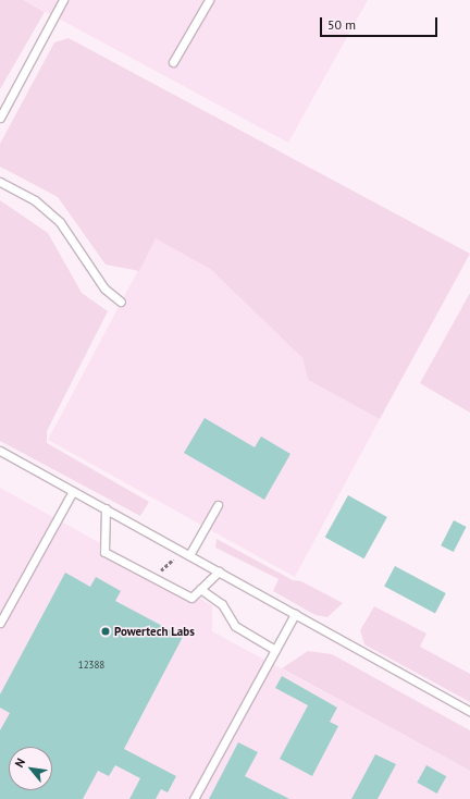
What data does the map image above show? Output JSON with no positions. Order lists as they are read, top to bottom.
{
  "places": ["Powertech Labs"],
  "house_numbers": ["12388"],
  "scale_bar": "50 m",
  "north": "top left"
}
